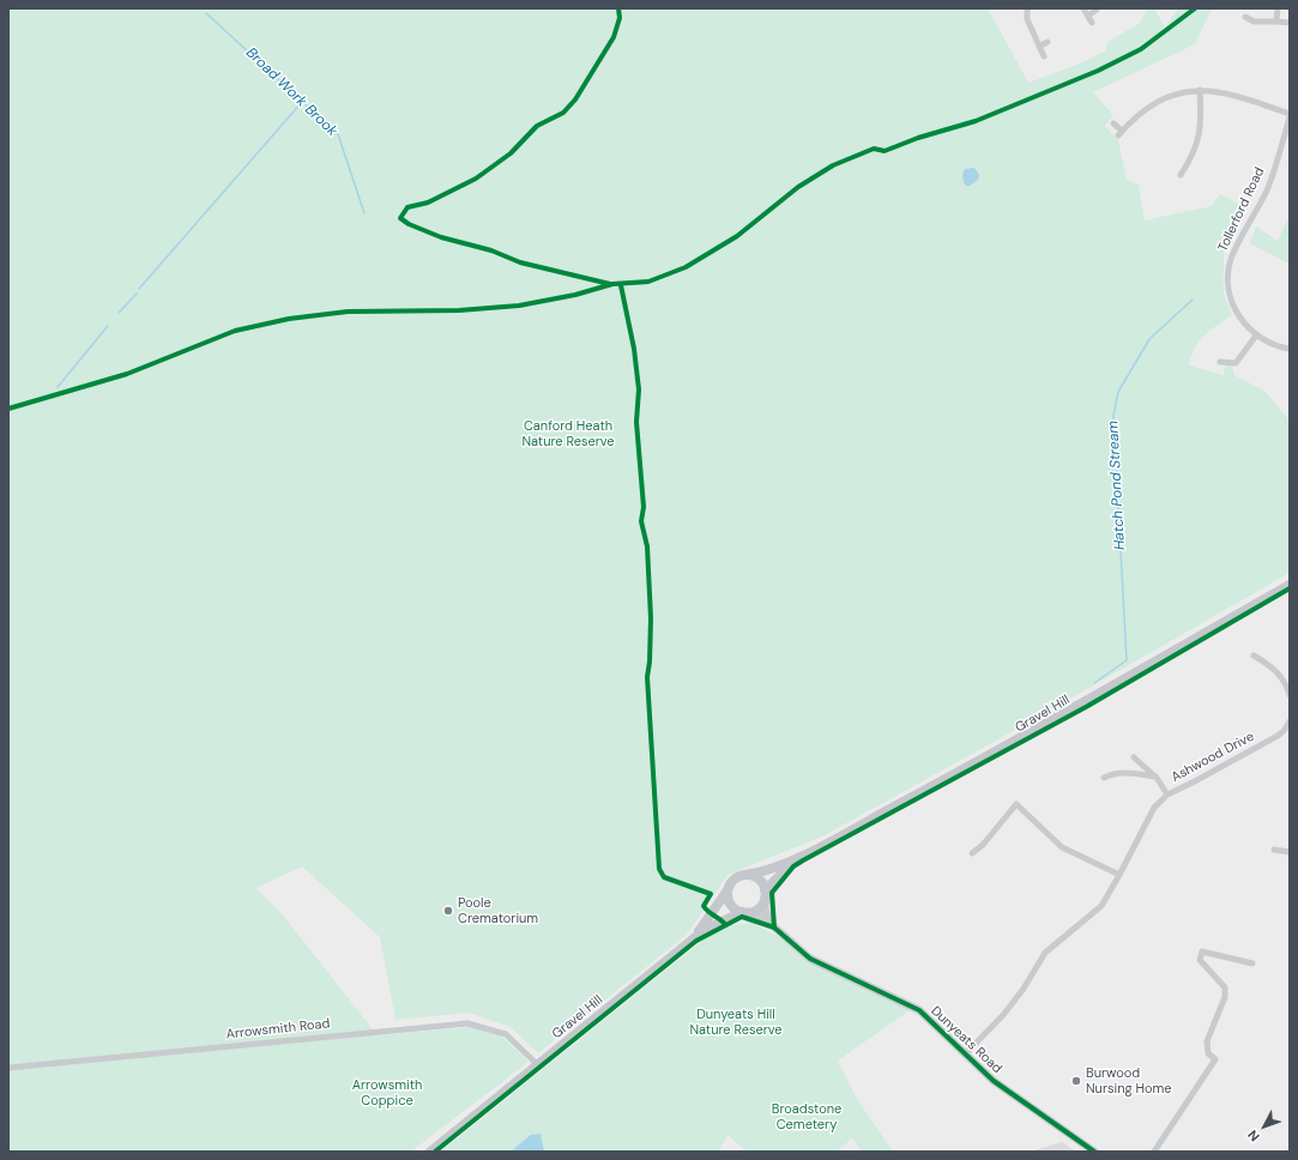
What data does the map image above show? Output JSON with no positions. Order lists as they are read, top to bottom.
{
  "streets": {
    "main road": ["Gravel Hill"],
    "street": [
      "Tollerford Road",
      "Ashwood Drive",
      "Arrowsmith Road",
      "Dunyeats Road"
    ]
  },
  "crossings": [
    ["Gravel Hill", "Arrowsmith Road"],
    ["Gravel Hill", "Dunyeats Road"],
    ["Ashwood Drive", "Dunyeats Road"]
  ],
  "water": ["Broad Work Brook", "Hatch Pond Stream"],
  "parks": [
    "Canford Heath Nature Reserve",
    "Dunyeats Hill Nature Reserve",
    "Arrowsmith Coppice",
    "Broadstone Cemetery"
  ],
  "places": ["Poole Crematorium", "Burwood Nursing Home"],
  "north": "bottom left"
}
